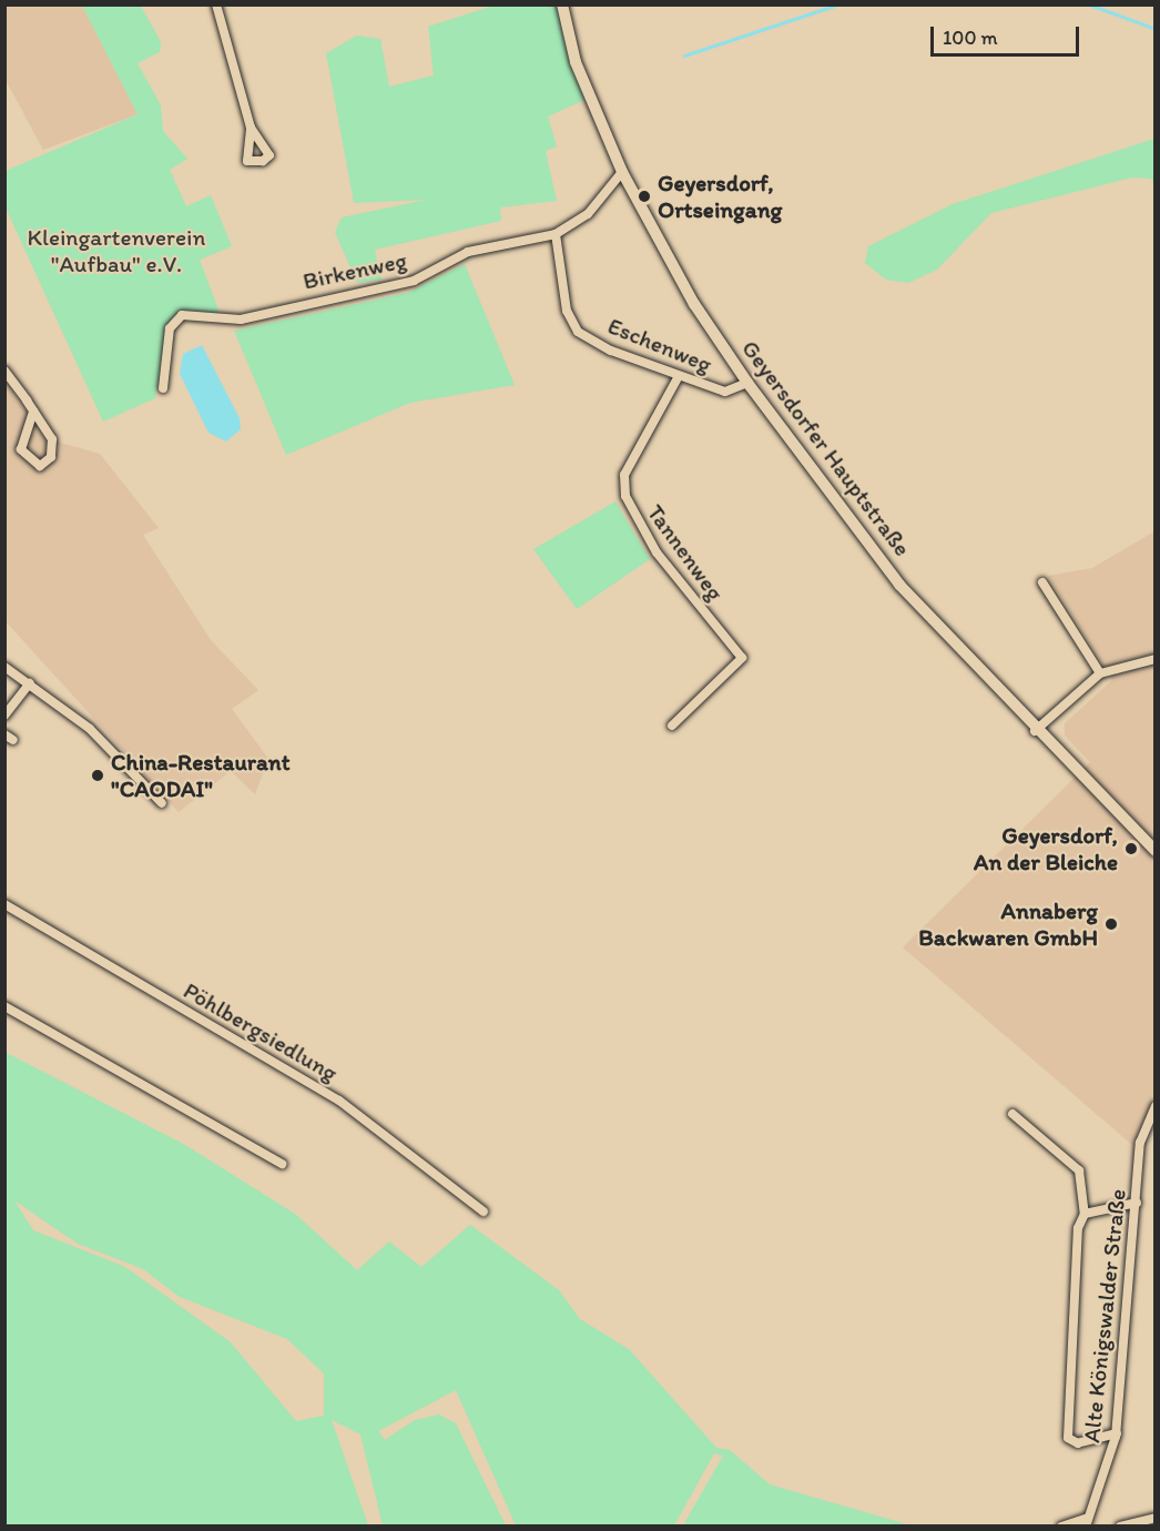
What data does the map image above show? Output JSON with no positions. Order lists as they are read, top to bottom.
{
  "streets": {
    "main road": ["Geyersdorfer Hauptstraße"],
    "street": [
      "Birkenweg",
      "Eschenweg",
      "Tannenweg",
      "Pöhlbergsiedlung",
      "Alte Königswalder Straße"
    ]
  },
  "crossings": [
    ["Birkenweg", "Eschenweg"],
    ["Birkenweg", "Geyersdorfer Hauptstraße"],
    ["Eschenweg", "Geyersdorfer Hauptstraße"],
    ["Eschenweg", "Tannenweg"]
  ],
  "parks": ["Kleingartenverein \"Aufbau\" e.V."],
  "places": [
    "Geyersdorf, Ortseingang",
    "China-Restaurant \"CAODAI\"",
    "Geyersdorf, An der Bleiche",
    "Annaberg Backwaren GmbH"
  ],
  "scale_bar": "100 m"
}
